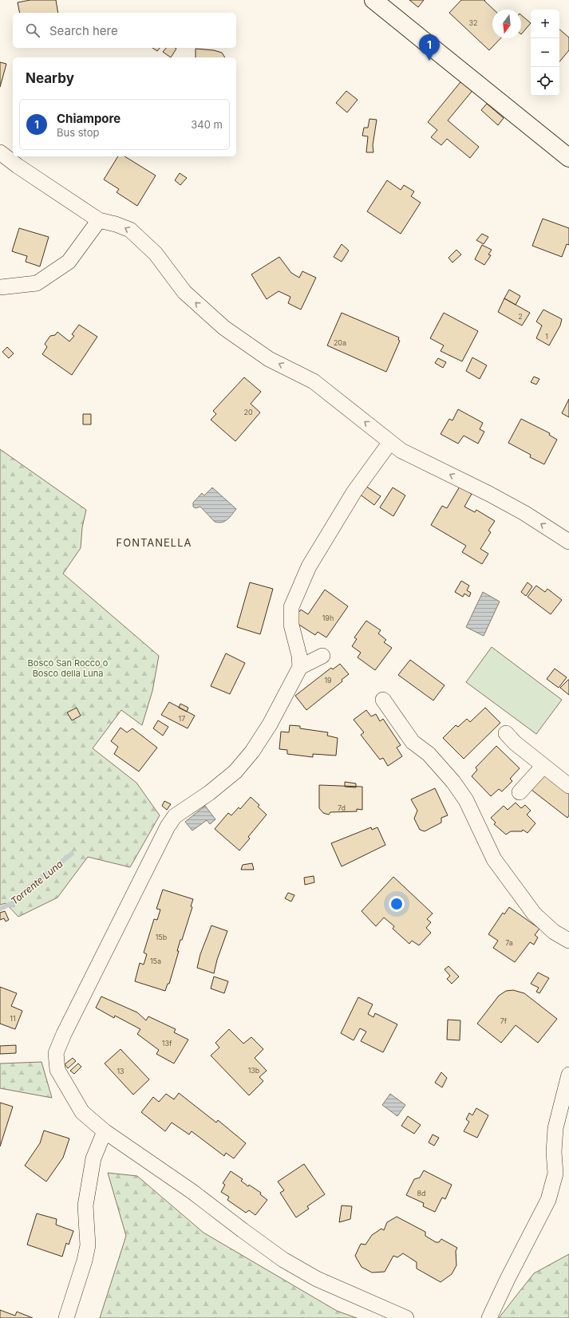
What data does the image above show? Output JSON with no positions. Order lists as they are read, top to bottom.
{
  "districts": ["FONTANELLA"],
  "water": ["Torrente Luna"],
  "parks": ["Bosco San Rocco o Bosco della Luna"],
  "house_numbers": [
    "32",
    "2",
    "1",
    "20a",
    "20",
    "19h",
    "19",
    "17",
    "7d",
    "15b",
    "7a",
    "15a",
    "11",
    "7f",
    "13f",
    "13b",
    "13",
    "8d"
  ],
  "north": "bottom",
  "page": {
    "map_buttons": ["+", "−"],
    "search": "Search here",
    "pins": "1",
    "heading": "Nearby",
    "list": [
      {
        "mark": "1",
        "name": "Chiampore",
        "note": "Bus stop",
        "value": "340 m"
      }
    ]
  }
}
